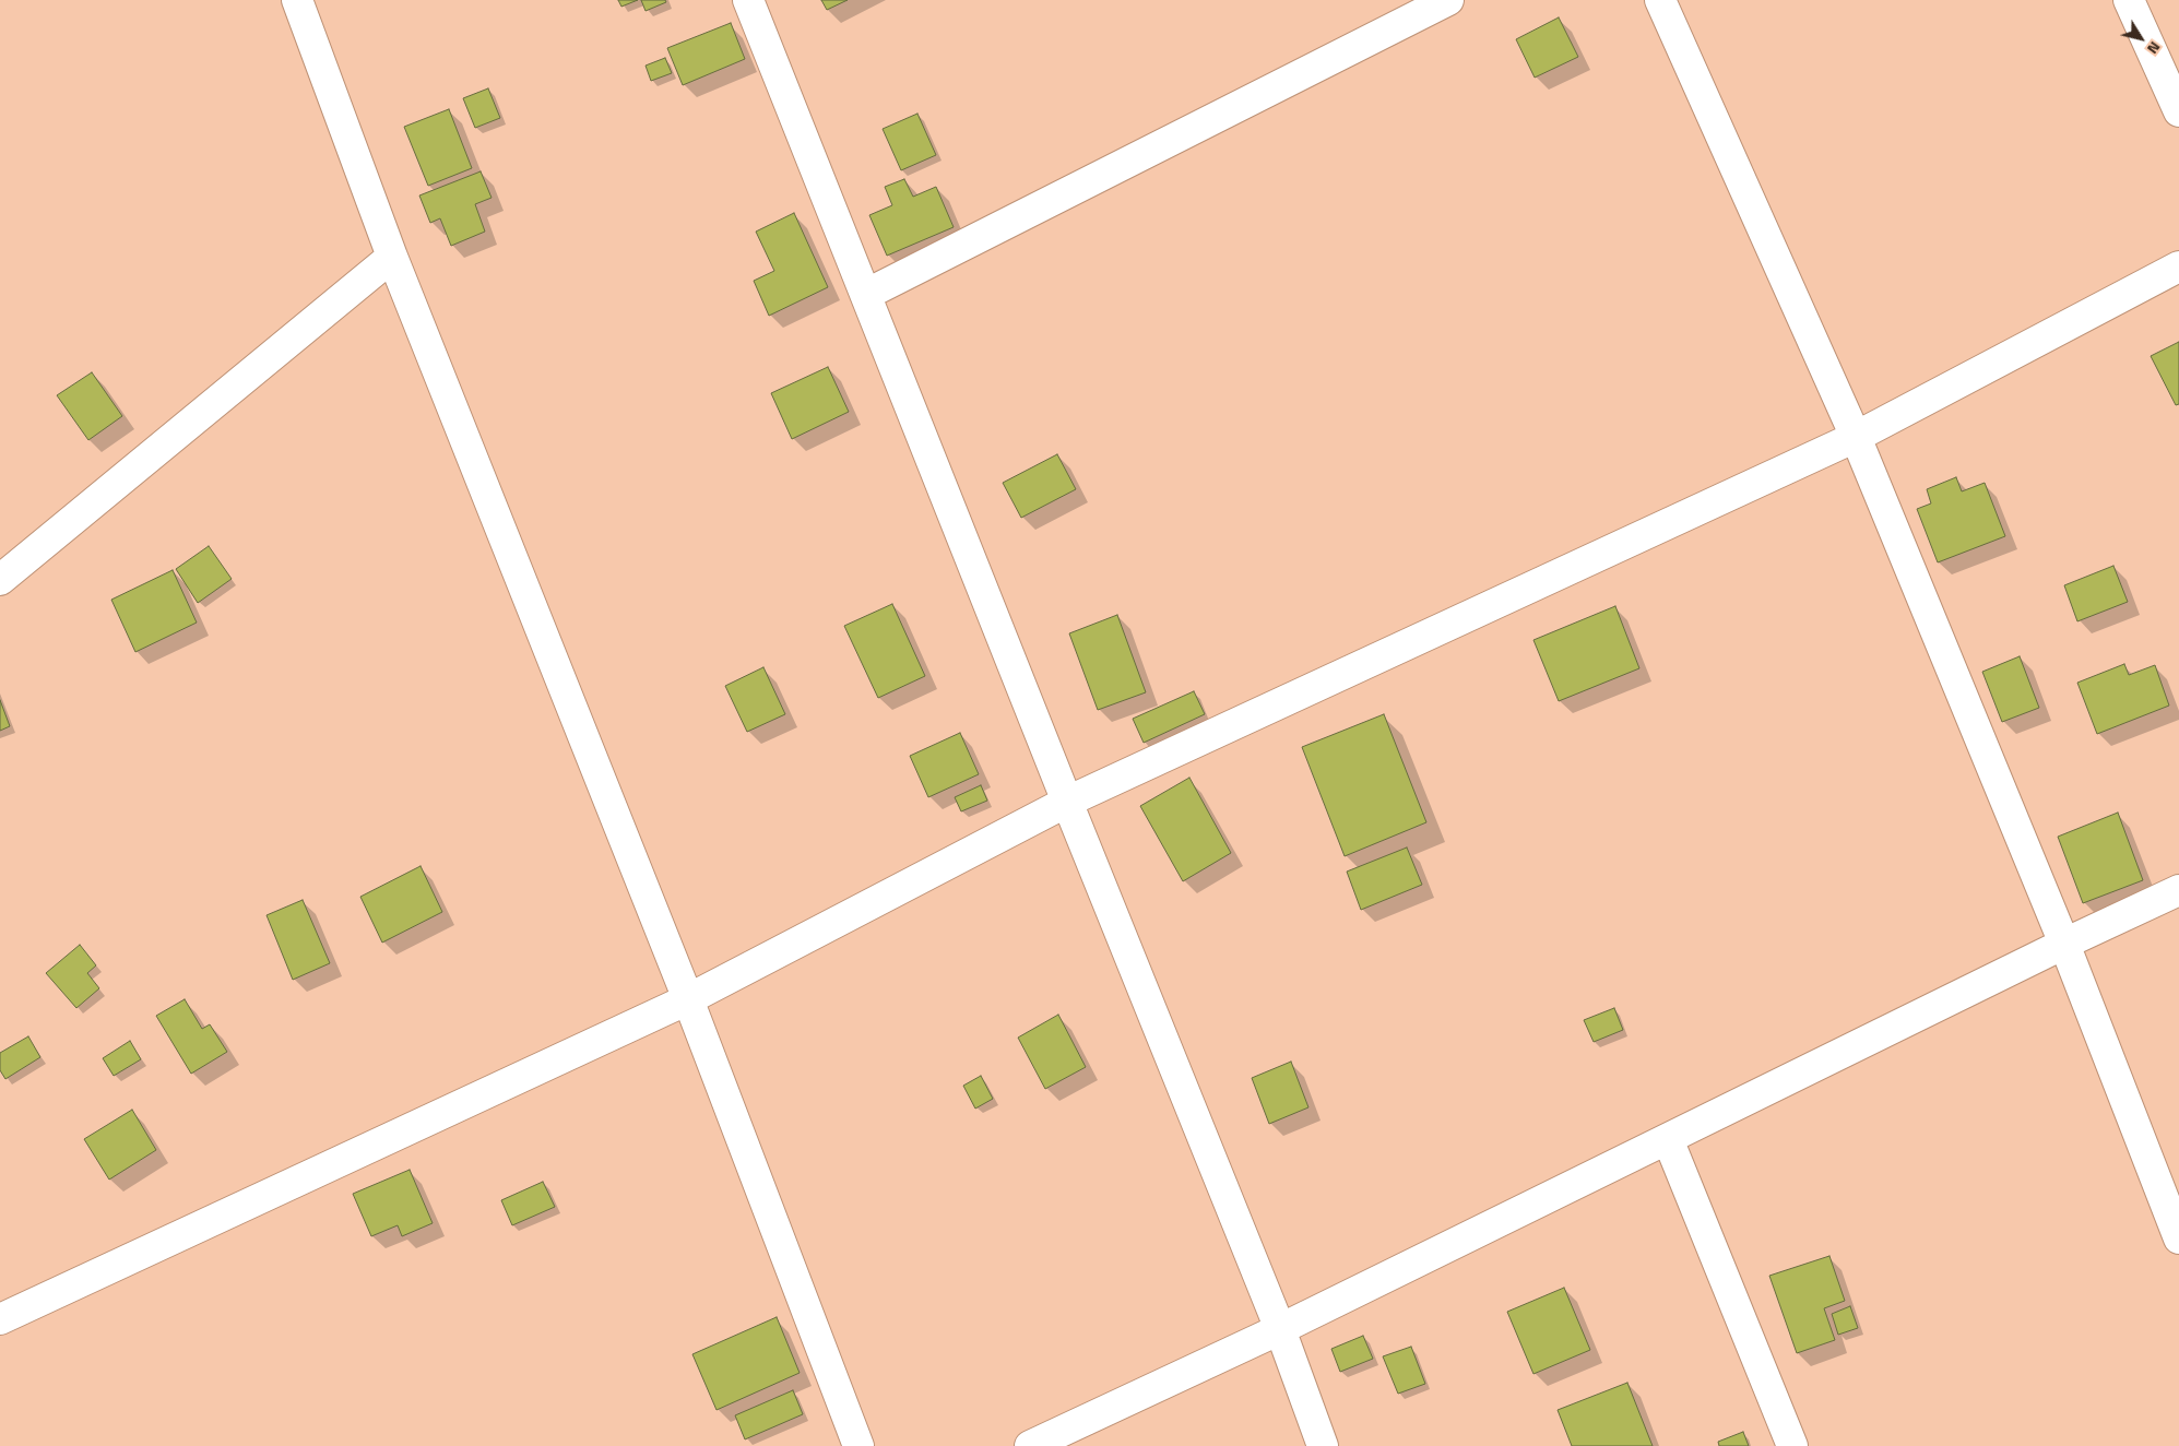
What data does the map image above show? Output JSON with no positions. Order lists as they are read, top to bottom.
{
  "north": "bottom right"
}
